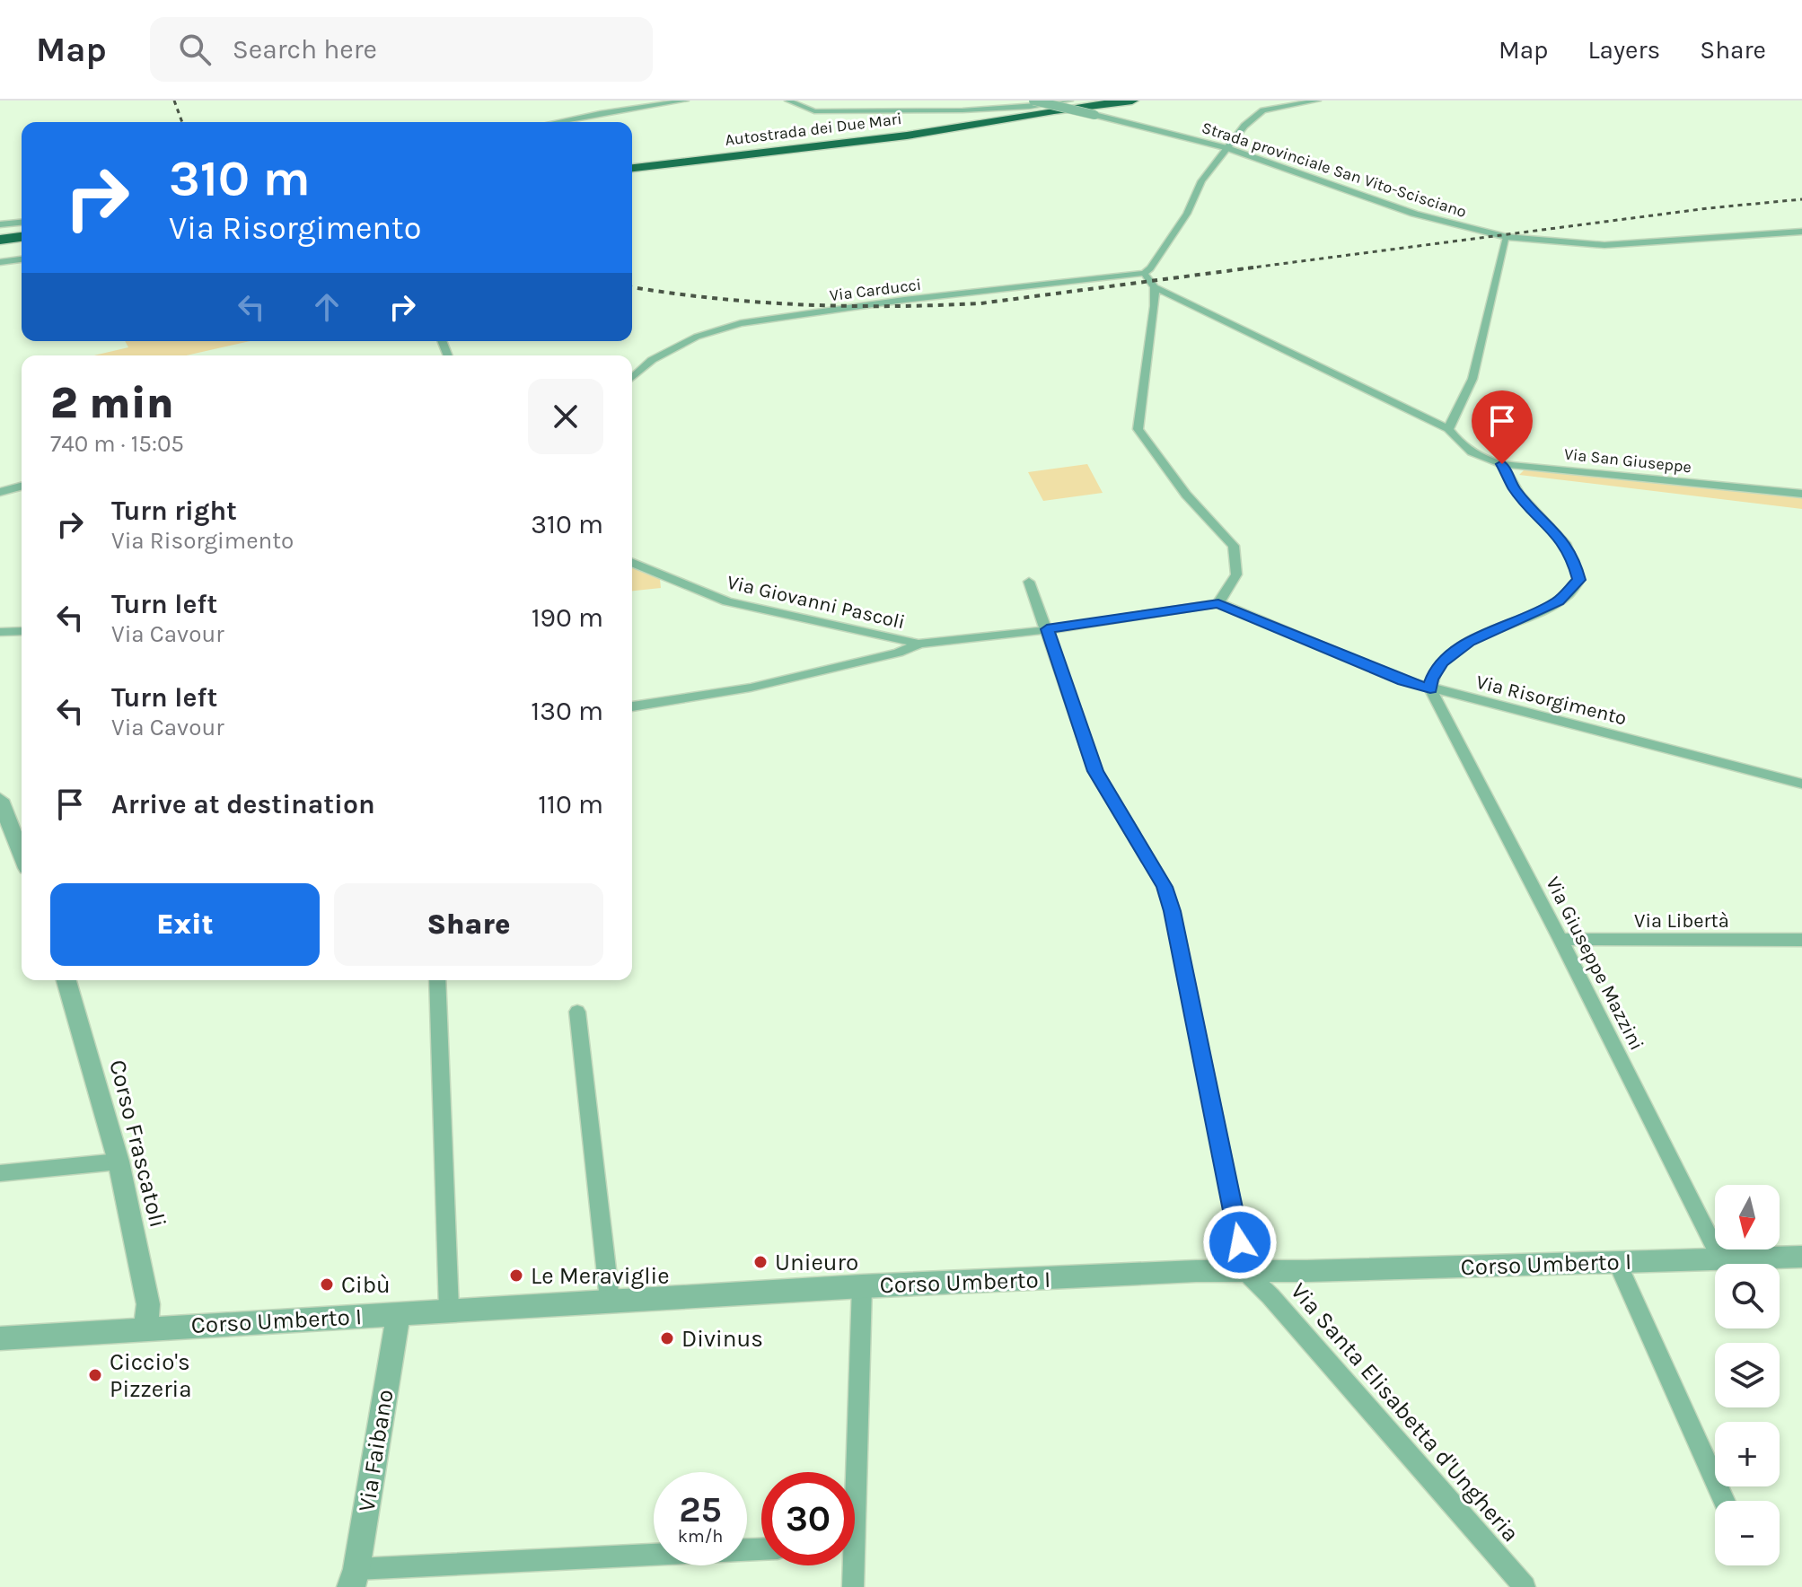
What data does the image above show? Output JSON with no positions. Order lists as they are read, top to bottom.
{
  "streets": {
    "highway": ["Autostrada dei Due Mari"],
    "street": [
      "Strada provinciale San Vito-Scisciano",
      "Via Carducci",
      "Via San Giuseppe",
      "Via Giovanni Pascoli",
      "Via Risorgimento",
      "Via Libertà",
      "Via Giuseppe Mazzini",
      "Corso Frascatoli",
      "Corso Umberto I",
      "Via Santa Elisabetta d'Ungheria",
      "Via Faibano"
    ]
  },
  "crossings": [
    ["Via Risorgimento", "Via Giuseppe Mazzini"],
    ["Via Libertà", "Via Giuseppe Mazzini"],
    ["Via Giuseppe Mazzini", "Corso Umberto I"],
    ["Corso Frascatoli", "Corso Umberto I"],
    ["Corso Umberto I", "Via Santa Elisabetta d'Ungheria"],
    ["Corso Umberto I", "Via Faibano"]
  ],
  "places": [
    "Unieuro",
    "Le Meraviglie",
    "Cibù",
    "Divinus",
    "Ciccio's Pizzeria"
  ],
  "north": "bottom",
  "page": {
    "header": "Map",
    "search": "Search here",
    "nav": ["Map", "Layers", "Share"],
    "turn": ["310 m", "Via Risorgimento"],
    "heading": ["2 min", "740 m · 15:05"],
    "list": [
      {
        "name": "Turn right",
        "note": "Via Risorgimento",
        "value": "310 m"
      },
      {
        "name": "Turn left",
        "note": "Via Cavour",
        "value": "190 m"
      },
      {
        "name": "Turn left",
        "note": "Via Cavour",
        "value": "130 m"
      },
      {
        "name": "Arrive at destination",
        "value": "110 m"
      }
    ],
    "buttons": ["Exit", "Share"],
    "map_buttons": ["+", "−"],
    "speed": "25 km/h",
    "limit": "30"
  }
}
